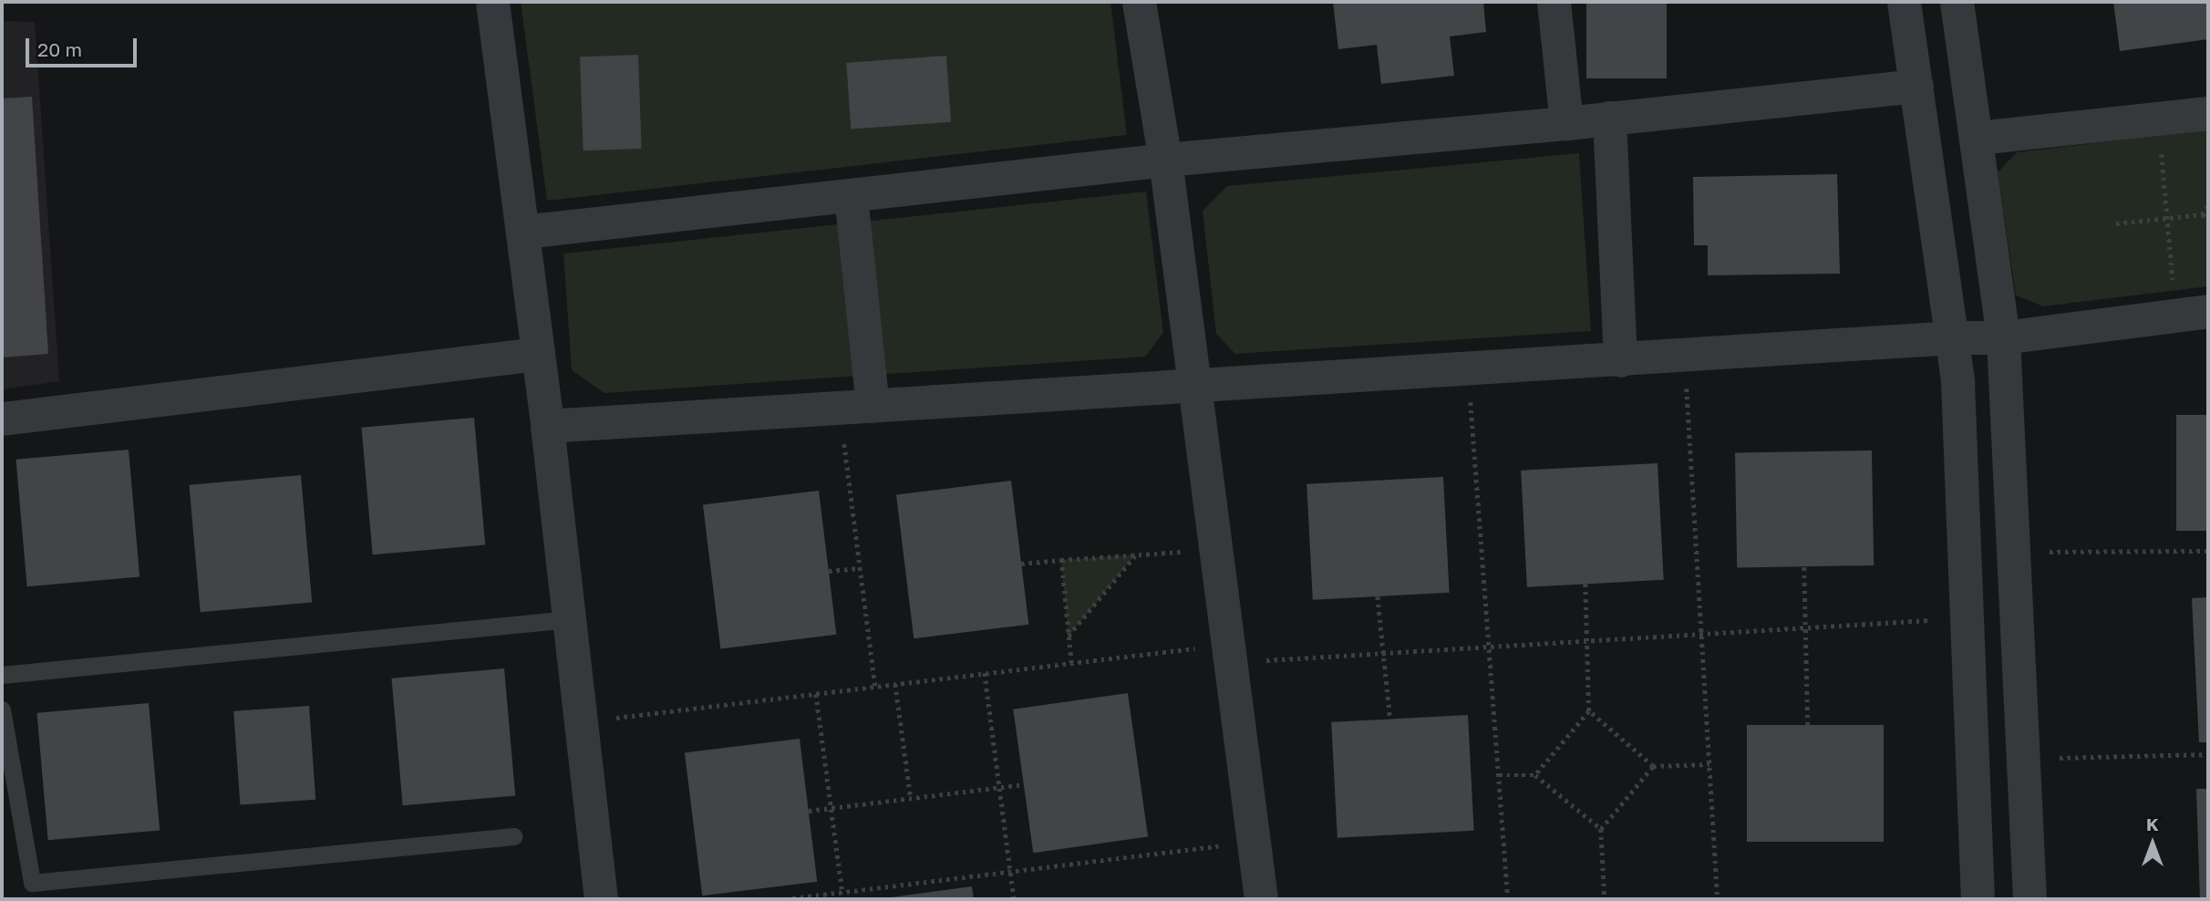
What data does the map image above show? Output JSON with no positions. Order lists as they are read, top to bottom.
{
  "scale_bar": "20 m",
  "north": "top"
}
